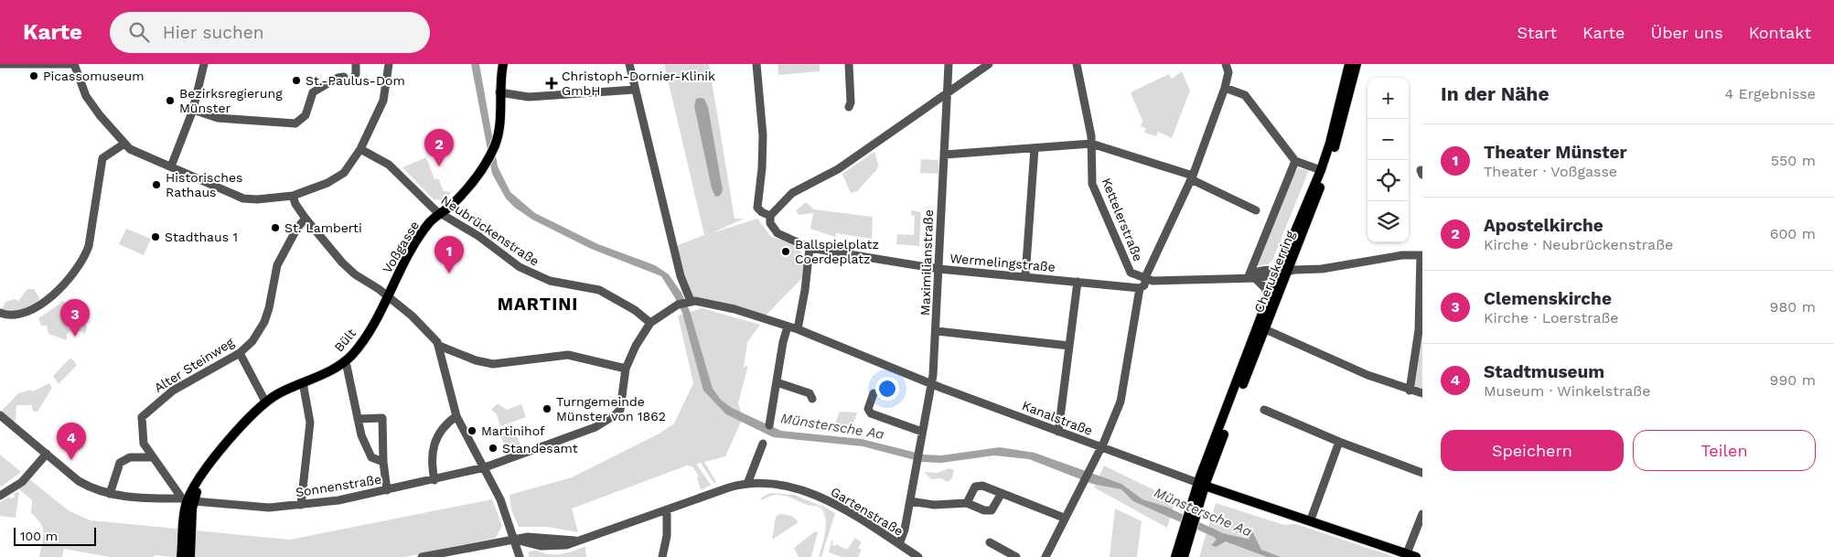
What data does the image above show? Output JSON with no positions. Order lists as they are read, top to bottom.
{
  "streets": {
    "main road": [
      "Voßgasse",
      "Cheruskerring",
      "Bült",
      "Kanalstraße"
    ],
    "street": [
      "Kettelerstraße",
      "Neubrückenstraße",
      "Maximilianstraße",
      "Wermelingstraße",
      "Alter Steinweg",
      "Sonnenstraße",
      "Gartenstraße"
    ]
  },
  "crossings": [
    ["Neubrückenstraße", "Voßgasse"],
    ["Neubrückenstraße", "Sonnenstraße"],
    ["Voßgasse", "Bült"],
    ["Maximilianstraße", "Wermelingstraße"],
    ["Maximilianstraße", "Kanalstraße"],
    ["Maximilianstraße", "Gartenstraße"],
    ["Cheruskerring", "Kanalstraße"],
    ["Alter Steinweg", "Sonnenstraße"]
  ],
  "districts": ["MARTINI"],
  "water": ["Münstersche Aa"],
  "places": {
    "other": [
      "Picassomuseum",
      "St.-Paulus-Dom",
      "Bezirksregierung Münster",
      "Historisches Rathaus",
      "St. Lamberti",
      "Stadthaus 1",
      "Ballspielplatz Coerdeplatz",
      "Turngemeinde Münster von 1862",
      "Martinihof",
      "Standesamt"
    ],
    "health": ["Christoph-Dornier-Klinik GmbH"]
  },
  "scale_bar": "100 m",
  "page": {
    "header": "Karte",
    "search": "Hier suchen",
    "nav": [
      "Start",
      "Karte",
      "Über uns",
      "Kontakt"
    ],
    "heading": ["In der Nähe", "4 Ergebnisse"],
    "map_buttons": ["+", "−"],
    "list": [
      {
        "mark": "1",
        "name": "Theater Münster",
        "note": "Theater · Voßgasse",
        "value": "550 m"
      },
      {
        "mark": "2",
        "name": "Apostelkirche",
        "note": "Kirche · Neubrückenstraße",
        "value": "600 m"
      },
      {
        "mark": "3",
        "name": "Clemenskirche",
        "note": "Kirche · Loerstraße",
        "value": "980 m"
      },
      {
        "mark": "4",
        "name": "Stadtmuseum",
        "note": "Museum · Winkelstraße",
        "value": "990 m"
      }
    ],
    "pins": [
      "2",
      "1",
      "3",
      "4"
    ],
    "buttons": ["Speichern", "Teilen"],
    "scale": "100 m"
  }
}
